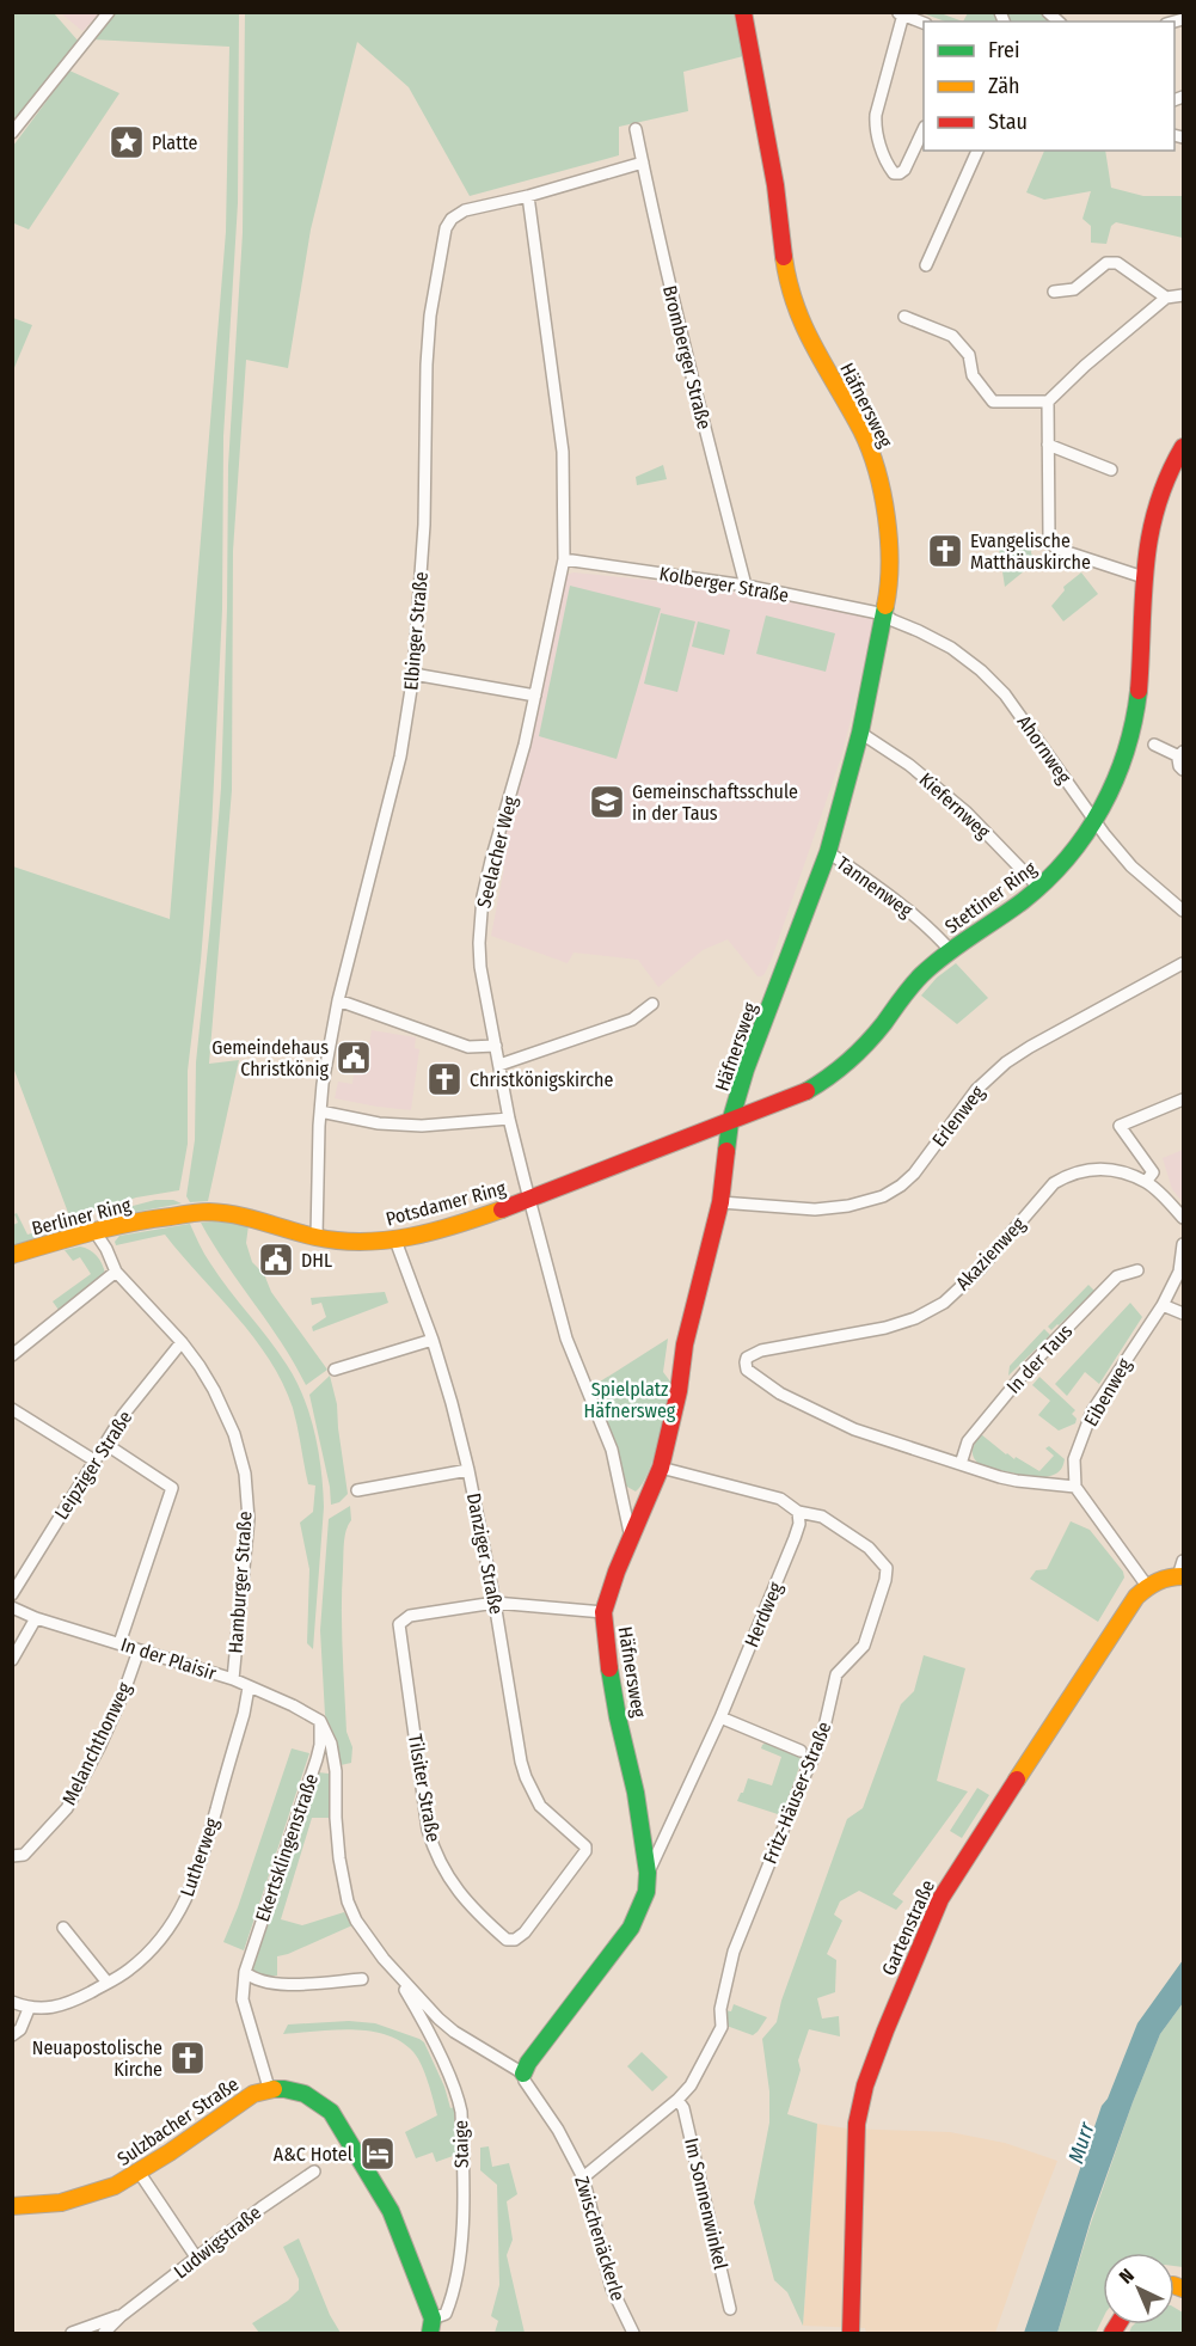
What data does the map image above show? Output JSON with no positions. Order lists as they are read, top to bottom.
{
  "streets": {
    "street": [
      "Bromberger Straße",
      "Häfnersweg",
      "Kolberger Straße",
      "Elbinger Straße",
      "Ahornweg",
      "Kiefernweg",
      "Seelacher Weg",
      "Tannenweg",
      "Stettiner Ring",
      "Erlenweg",
      "Potsdamer Ring",
      "Berliner Ring",
      "Akazienweg",
      "In der Taus",
      "Eibenweg",
      "Leipziger Straße",
      "Danziger Straße",
      "Hamburger Straße",
      "Herdweg",
      "In der Plaisir",
      "Melanchthonweg",
      "Tilsiter Straße",
      "Fritz-Häuser-Straße",
      "Ekertsklingenstraße",
      "Lutherweg",
      "Gartenstraße",
      "Sulzbacher Straße",
      "Staige",
      "Im Sonnenwinkel",
      "Zwischenäckerle",
      "Ludwigstraße"
    ]
  },
  "crossings": [
    ["Bromberger Straße", "Kolberger Straße"],
    ["Bromberger Straße", "Elbinger Straße"],
    ["Häfnersweg", "Kolberger Straße"],
    ["Häfnersweg", "Ahornweg"],
    ["Häfnersweg", "Kiefernweg"],
    ["Häfnersweg", "Seelacher Weg"],
    ["Häfnersweg", "Tannenweg"],
    ["Häfnersweg", "Stettiner Ring"],
    ["Häfnersweg", "Erlenweg"],
    ["Häfnersweg", "Potsdamer Ring"],
    ["Häfnersweg", "Herdweg"],
    ["Häfnersweg", "Fritz-Häuser-Straße"],
    ["Häfnersweg", "Zwischenäckerle"],
    ["Kolberger Straße", "Ahornweg"],
    ["Kolberger Straße", "Seelacher Weg"],
    ["Elbinger Straße", "Seelacher Weg"],
    ["Elbinger Straße", "Potsdamer Ring"],
    ["Ahornweg", "Stettiner Ring"],
    ["Kiefernweg", "Stettiner Ring"],
    ["Seelacher Weg", "Potsdamer Ring"],
    ["Tannenweg", "Stettiner Ring"],
    ["Stettiner Ring", "Potsdamer Ring"],
    ["Potsdamer Ring", "Berliner Ring"],
    ["Potsdamer Ring", "Danziger Straße"],
    ["Berliner Ring", "Hamburger Straße"],
    ["Akazienweg", "In der Taus"],
    ["Leipziger Straße", "Hamburger Straße"],
    ["Danziger Straße", "Tilsiter Straße"],
    ["Hamburger Straße", "In der Plaisir"],
    ["Herdweg", "Fritz-Häuser-Straße"],
    ["In der Plaisir", "Melanchthonweg"],
    ["In der Plaisir", "Ekertsklingenstraße"],
    ["In der Plaisir", "Lutherweg"],
    ["In der Plaisir", "Zwischenäckerle"],
    ["Fritz-Häuser-Straße", "Im Sonnenwinkel"],
    ["Fritz-Häuser-Straße", "Zwischenäckerle"],
    ["Ekertsklingenstraße", "Sulzbacher Straße"],
    ["Ekertsklingenstraße", "Zwischenäckerle"],
    ["Sulzbacher Straße", "Staige"],
    ["Staige", "Zwischenäckerle"]
  ],
  "water": ["Murr"],
  "parks": ["Spielplatz Häfnersweg"],
  "places": {
    "place": ["Platte"],
    "church": ["Evangelische Matthäuskirche", "Christkönigskirche", "Neuapostolische Kirche"],
    "school or university": ["Gemeinschaftsschule in der Taus"],
    "public building": ["Gemeindehaus Christkönig", "DHL"],
    "hotel": ["A&C Hotel"]
  },
  "legend": ["Frei", "Zäh", "Stau"],
  "north": "top left"
}
